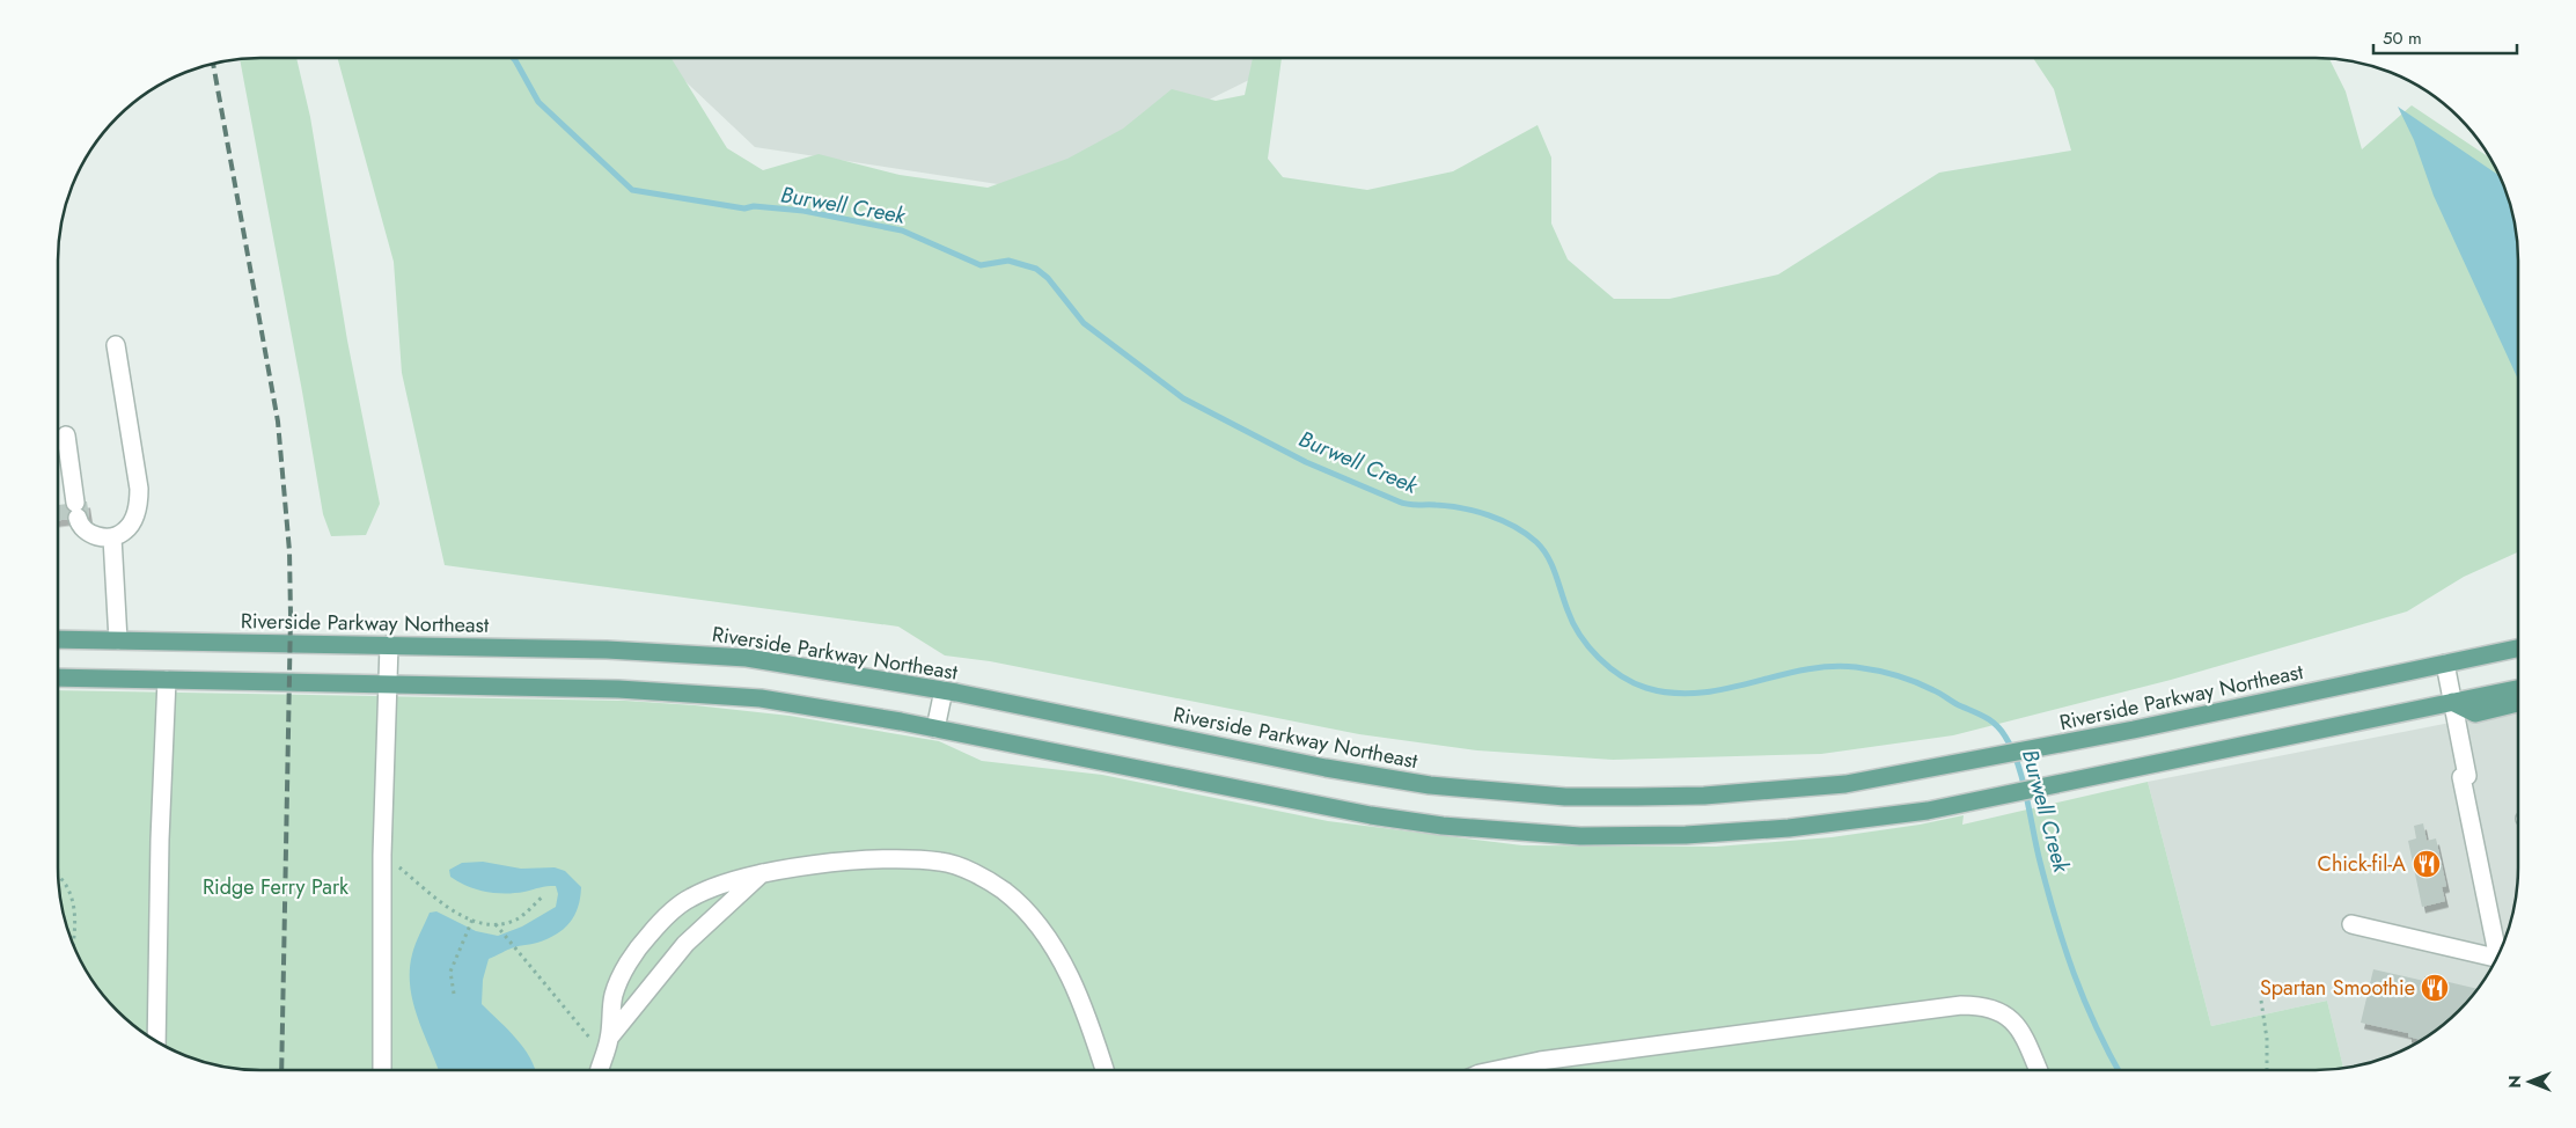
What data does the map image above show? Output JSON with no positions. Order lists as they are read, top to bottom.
{
  "streets": {
    "main road": ["Riverside Parkway Northeast"]
  },
  "water": ["Burwell Creek"],
  "parks": ["Ridge Ferry Park"],
  "places": {
    "restaurant": ["Chick-fil-A", "Spartan Smoothie"]
  },
  "scale_bar": "50 m",
  "north": "left"
}
